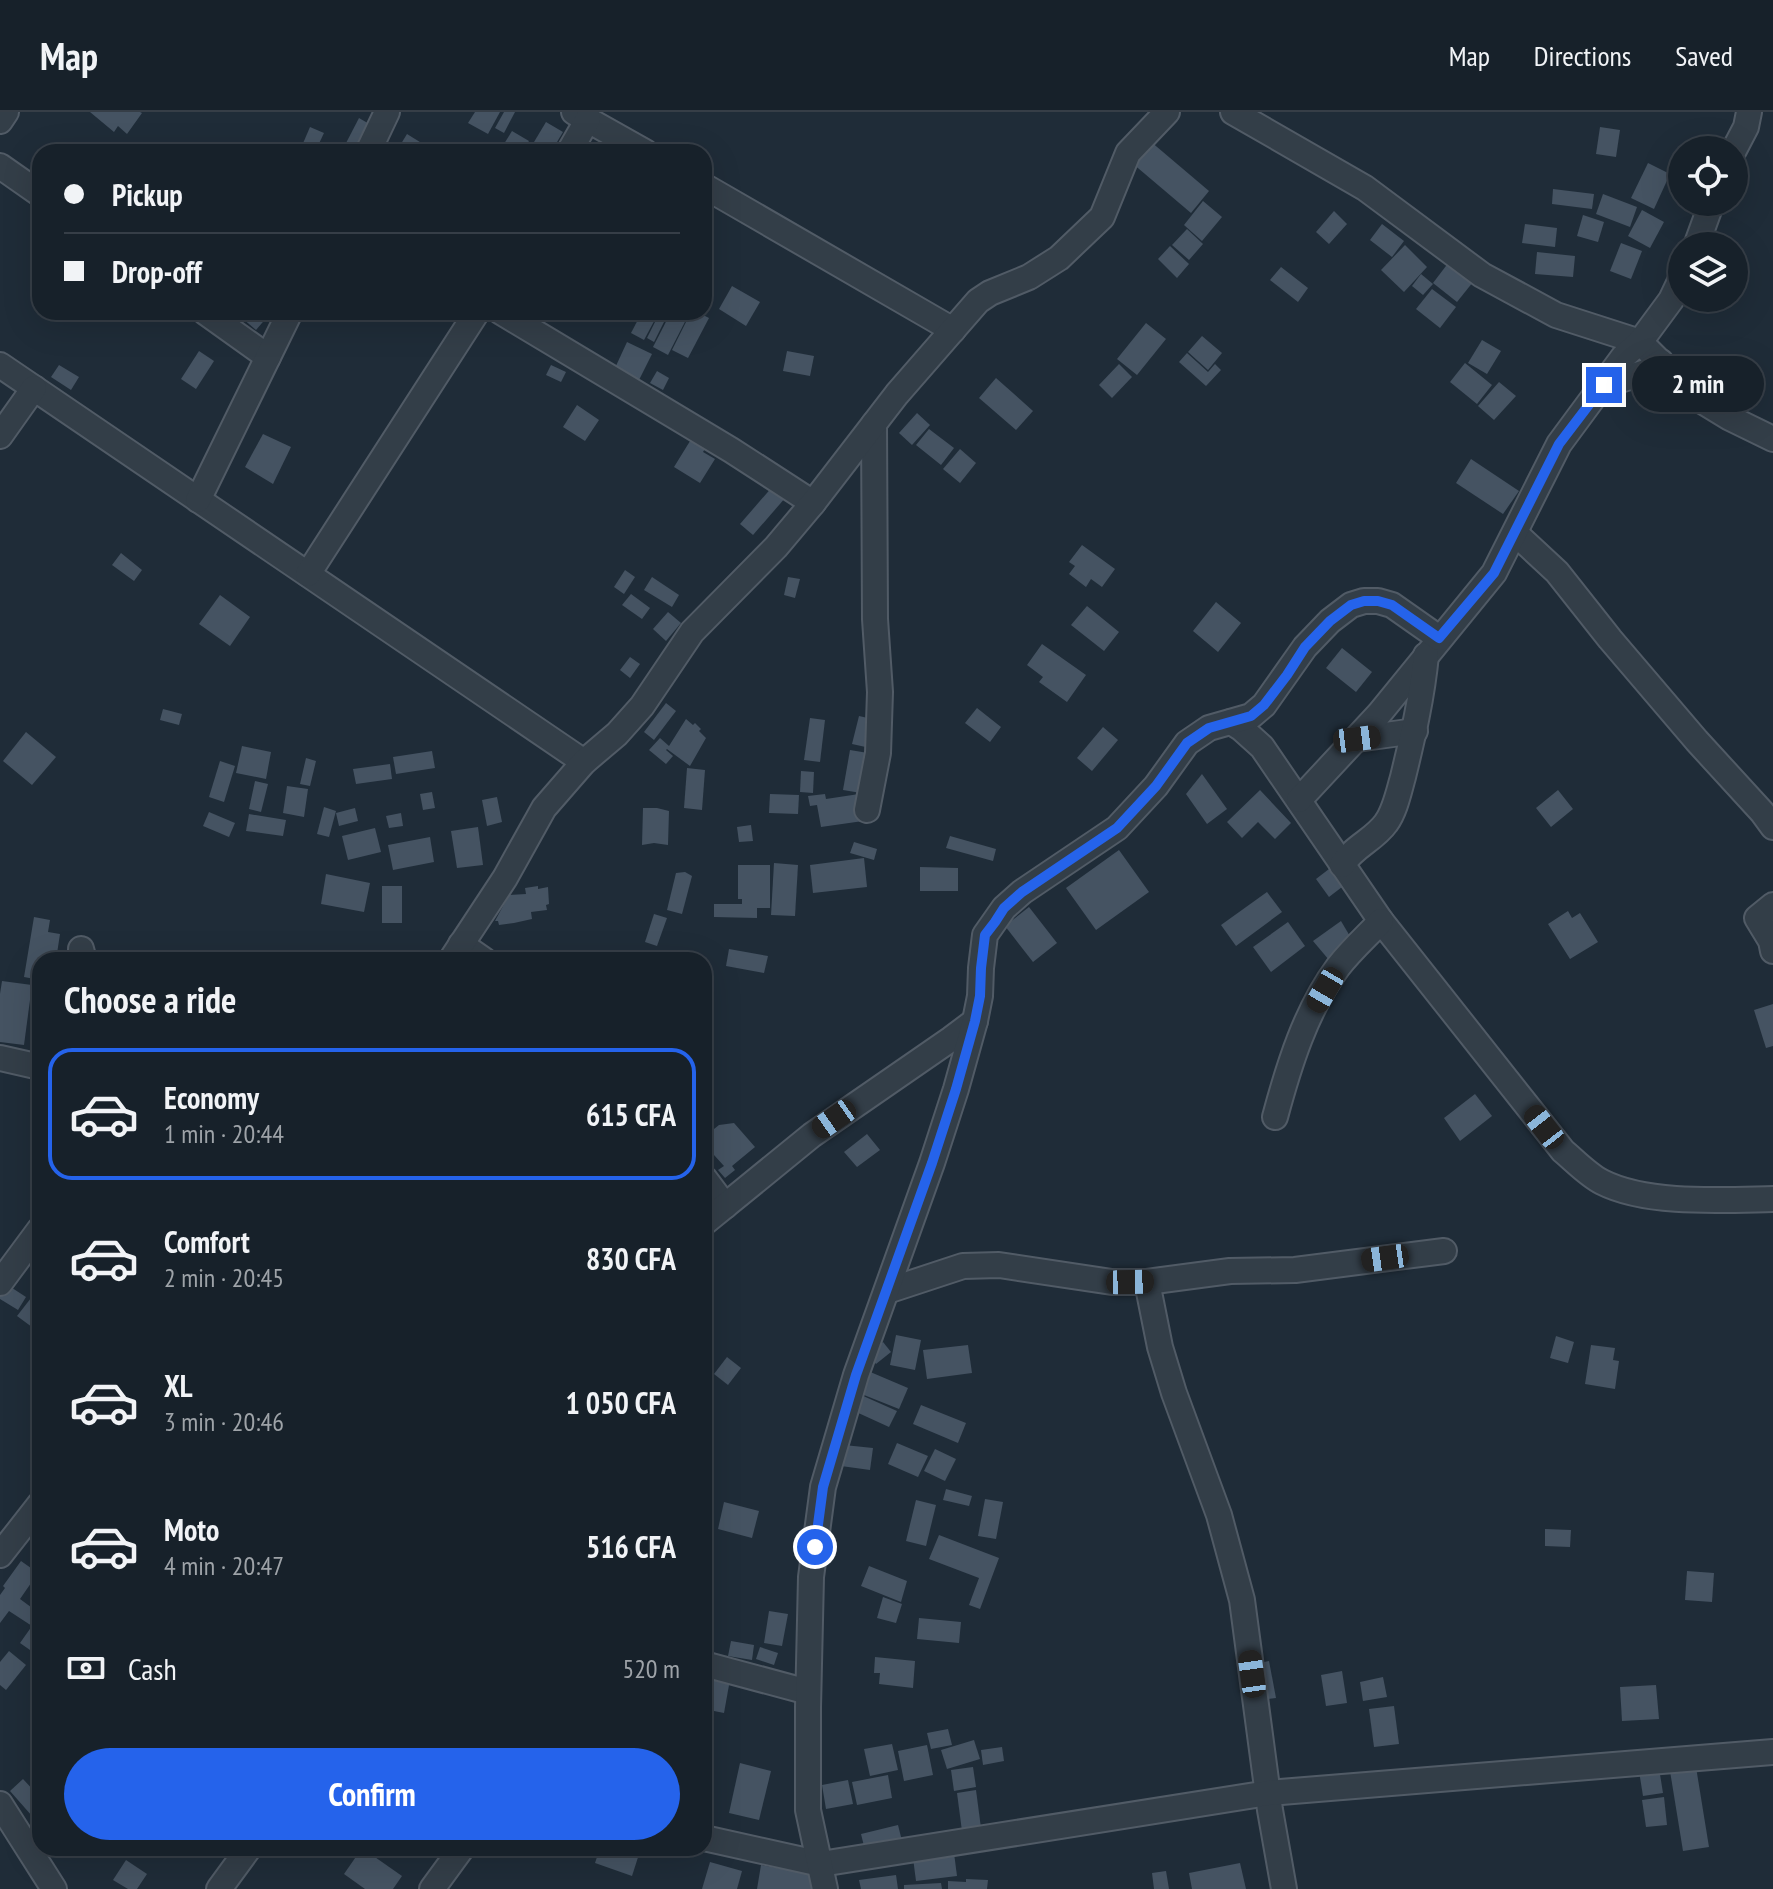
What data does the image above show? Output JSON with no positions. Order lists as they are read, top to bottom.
{
  "page": {
    "header": "Map",
    "nav": ["Map", "Directions", "Saved"],
    "banner": ["Pickup", "Drop-off"],
    "bubble": "2 min",
    "heading": "Choose a ride",
    "list": [
      {
        "name": "Economy",
        "note": "1 min · 20:44",
        "value": "615 CFA"
      },
      {
        "name": "Comfort",
        "note": "2 min · 20:45",
        "value": "830 CFA"
      },
      {
        "name": "XL",
        "note": "3 min · 20:46",
        "value": "1 050 CFA"
      },
      {
        "name": "Moto",
        "note": "4 min · 20:47",
        "value": "516 CFA"
      }
    ],
    "pay": ["Cash", "520 m"],
    "buttons": "Confirm"
  }
}
